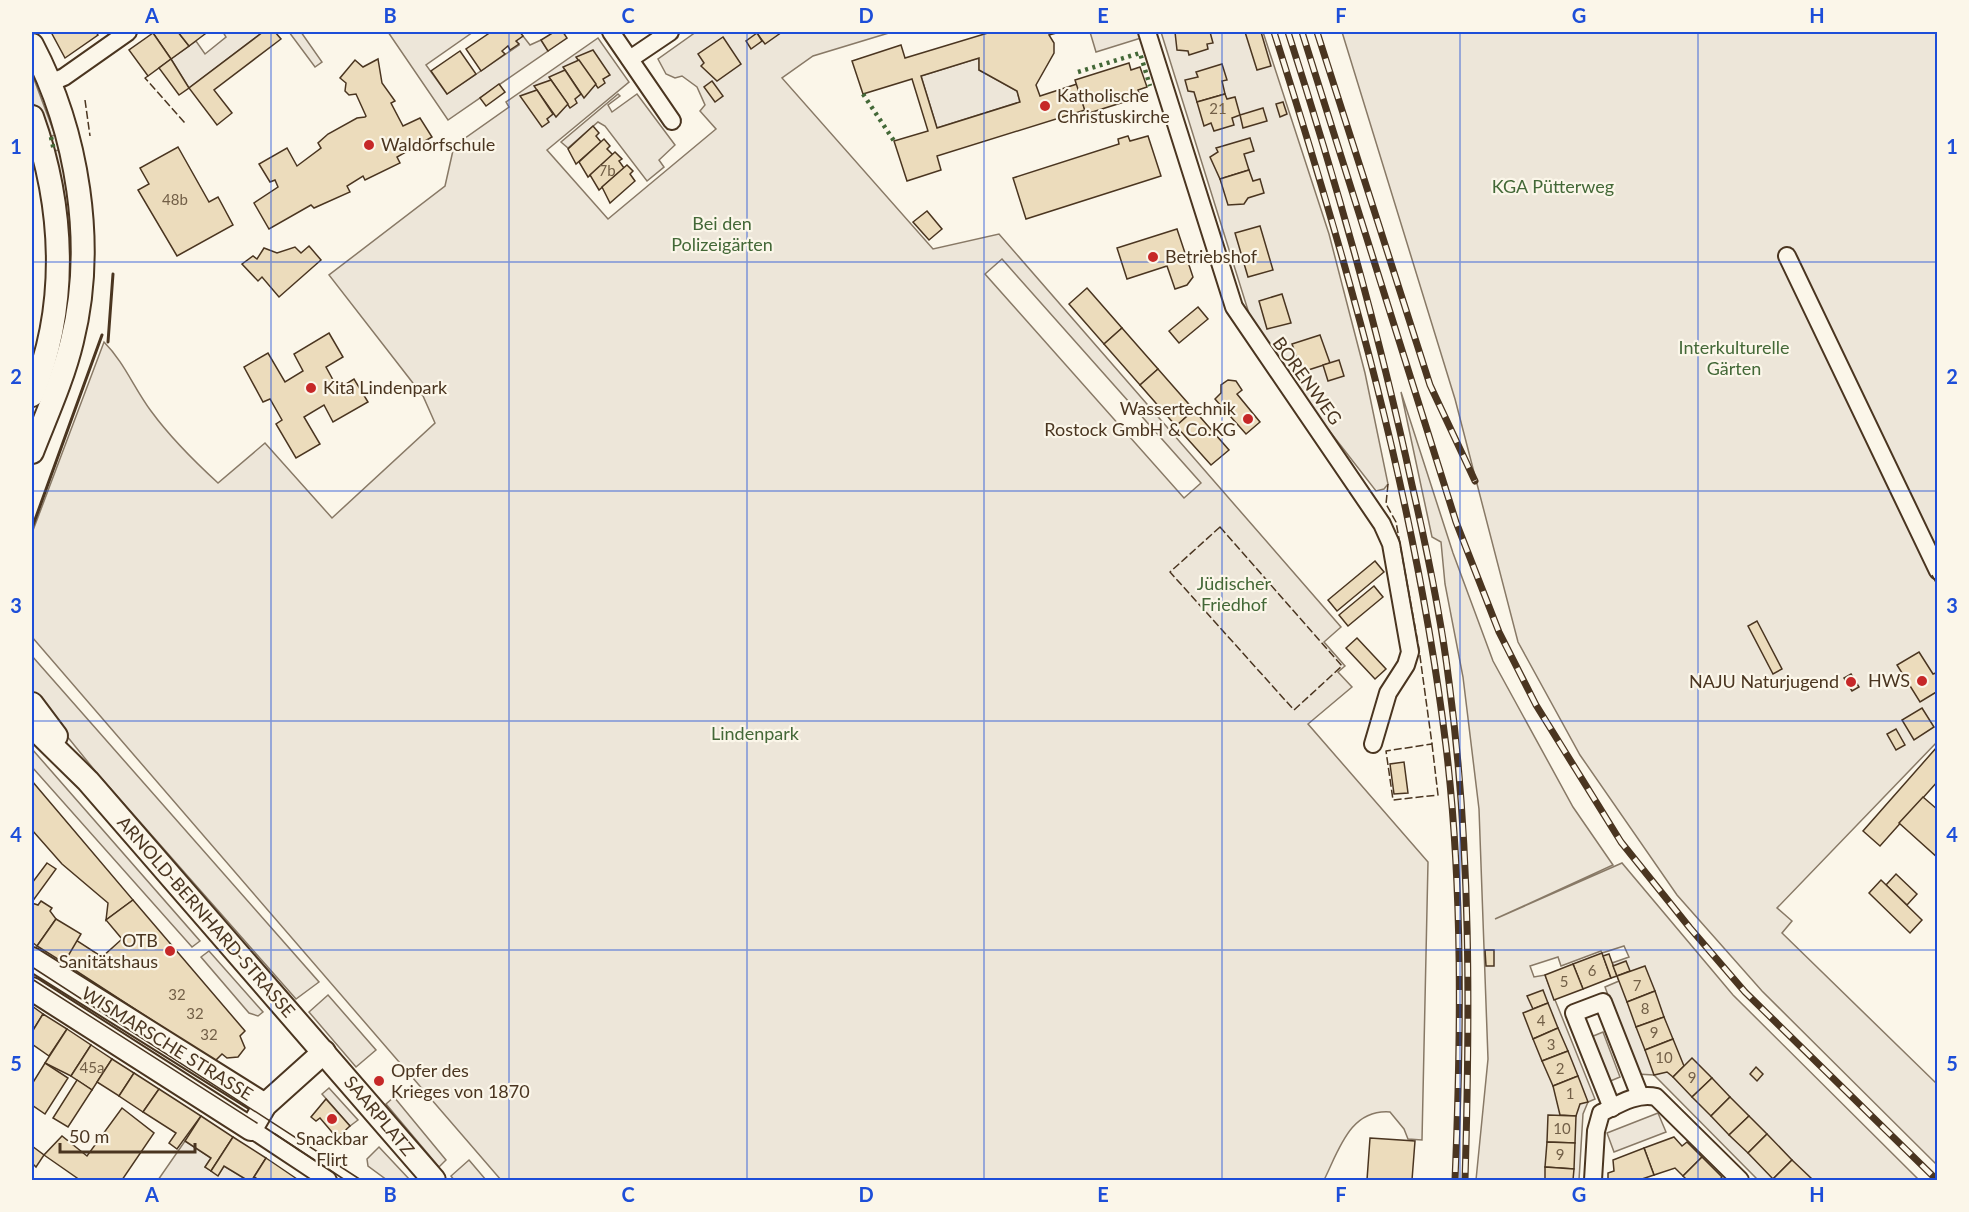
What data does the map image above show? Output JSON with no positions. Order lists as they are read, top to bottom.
{
  "streets": {
    "main road": ["ARNOLD-BERNHARD-STRASSE", "WISMARSCHE STRASSE", "SAARPLATZ"],
    "street": ["BORENWEG"]
  },
  "crossings": [
    ["ARNOLD-BERNHARD-STRASSE", "WISMARSCHE STRASSE"],
    ["ARNOLD-BERNHARD-STRASSE", "SAARPLATZ"],
    ["WISMARSCHE STRASSE", "SAARPLATZ"]
  ],
  "parks": [
    "KGA Pütterweg",
    "Bei den Polizeigärten",
    "Interkulturelle Gärten",
    "Jüdischer Friedhof",
    "Lindenpark"
  ],
  "places": [
    "Katholische Christuskirche",
    "Waldorfschule",
    "Betriebshof",
    "Kita Lindenpark",
    "Wassertechnik Rostock GmbH & Co.KG",
    "HWS",
    "NAJU Naturjugend",
    "OTB Sanitätshaus",
    "Opfer des Krieges von 1870",
    "Snackbar Flirt"
  ],
  "house_numbers": [
    "21",
    "7b",
    "48b",
    "6",
    "5",
    "7",
    "32",
    "8",
    "32",
    "4",
    "9",
    "32",
    "3",
    "10",
    "45a",
    "2",
    "9",
    "1",
    "10",
    "9"
  ],
  "scale_bar": "50 m",
  "grid": {
    "columns": [
      "A",
      "B",
      "C",
      "D",
      "E",
      "F",
      "G",
      "H"
    ],
    "rows": [
      "1",
      "2",
      "3",
      "4",
      "5"
    ]
  }
}
